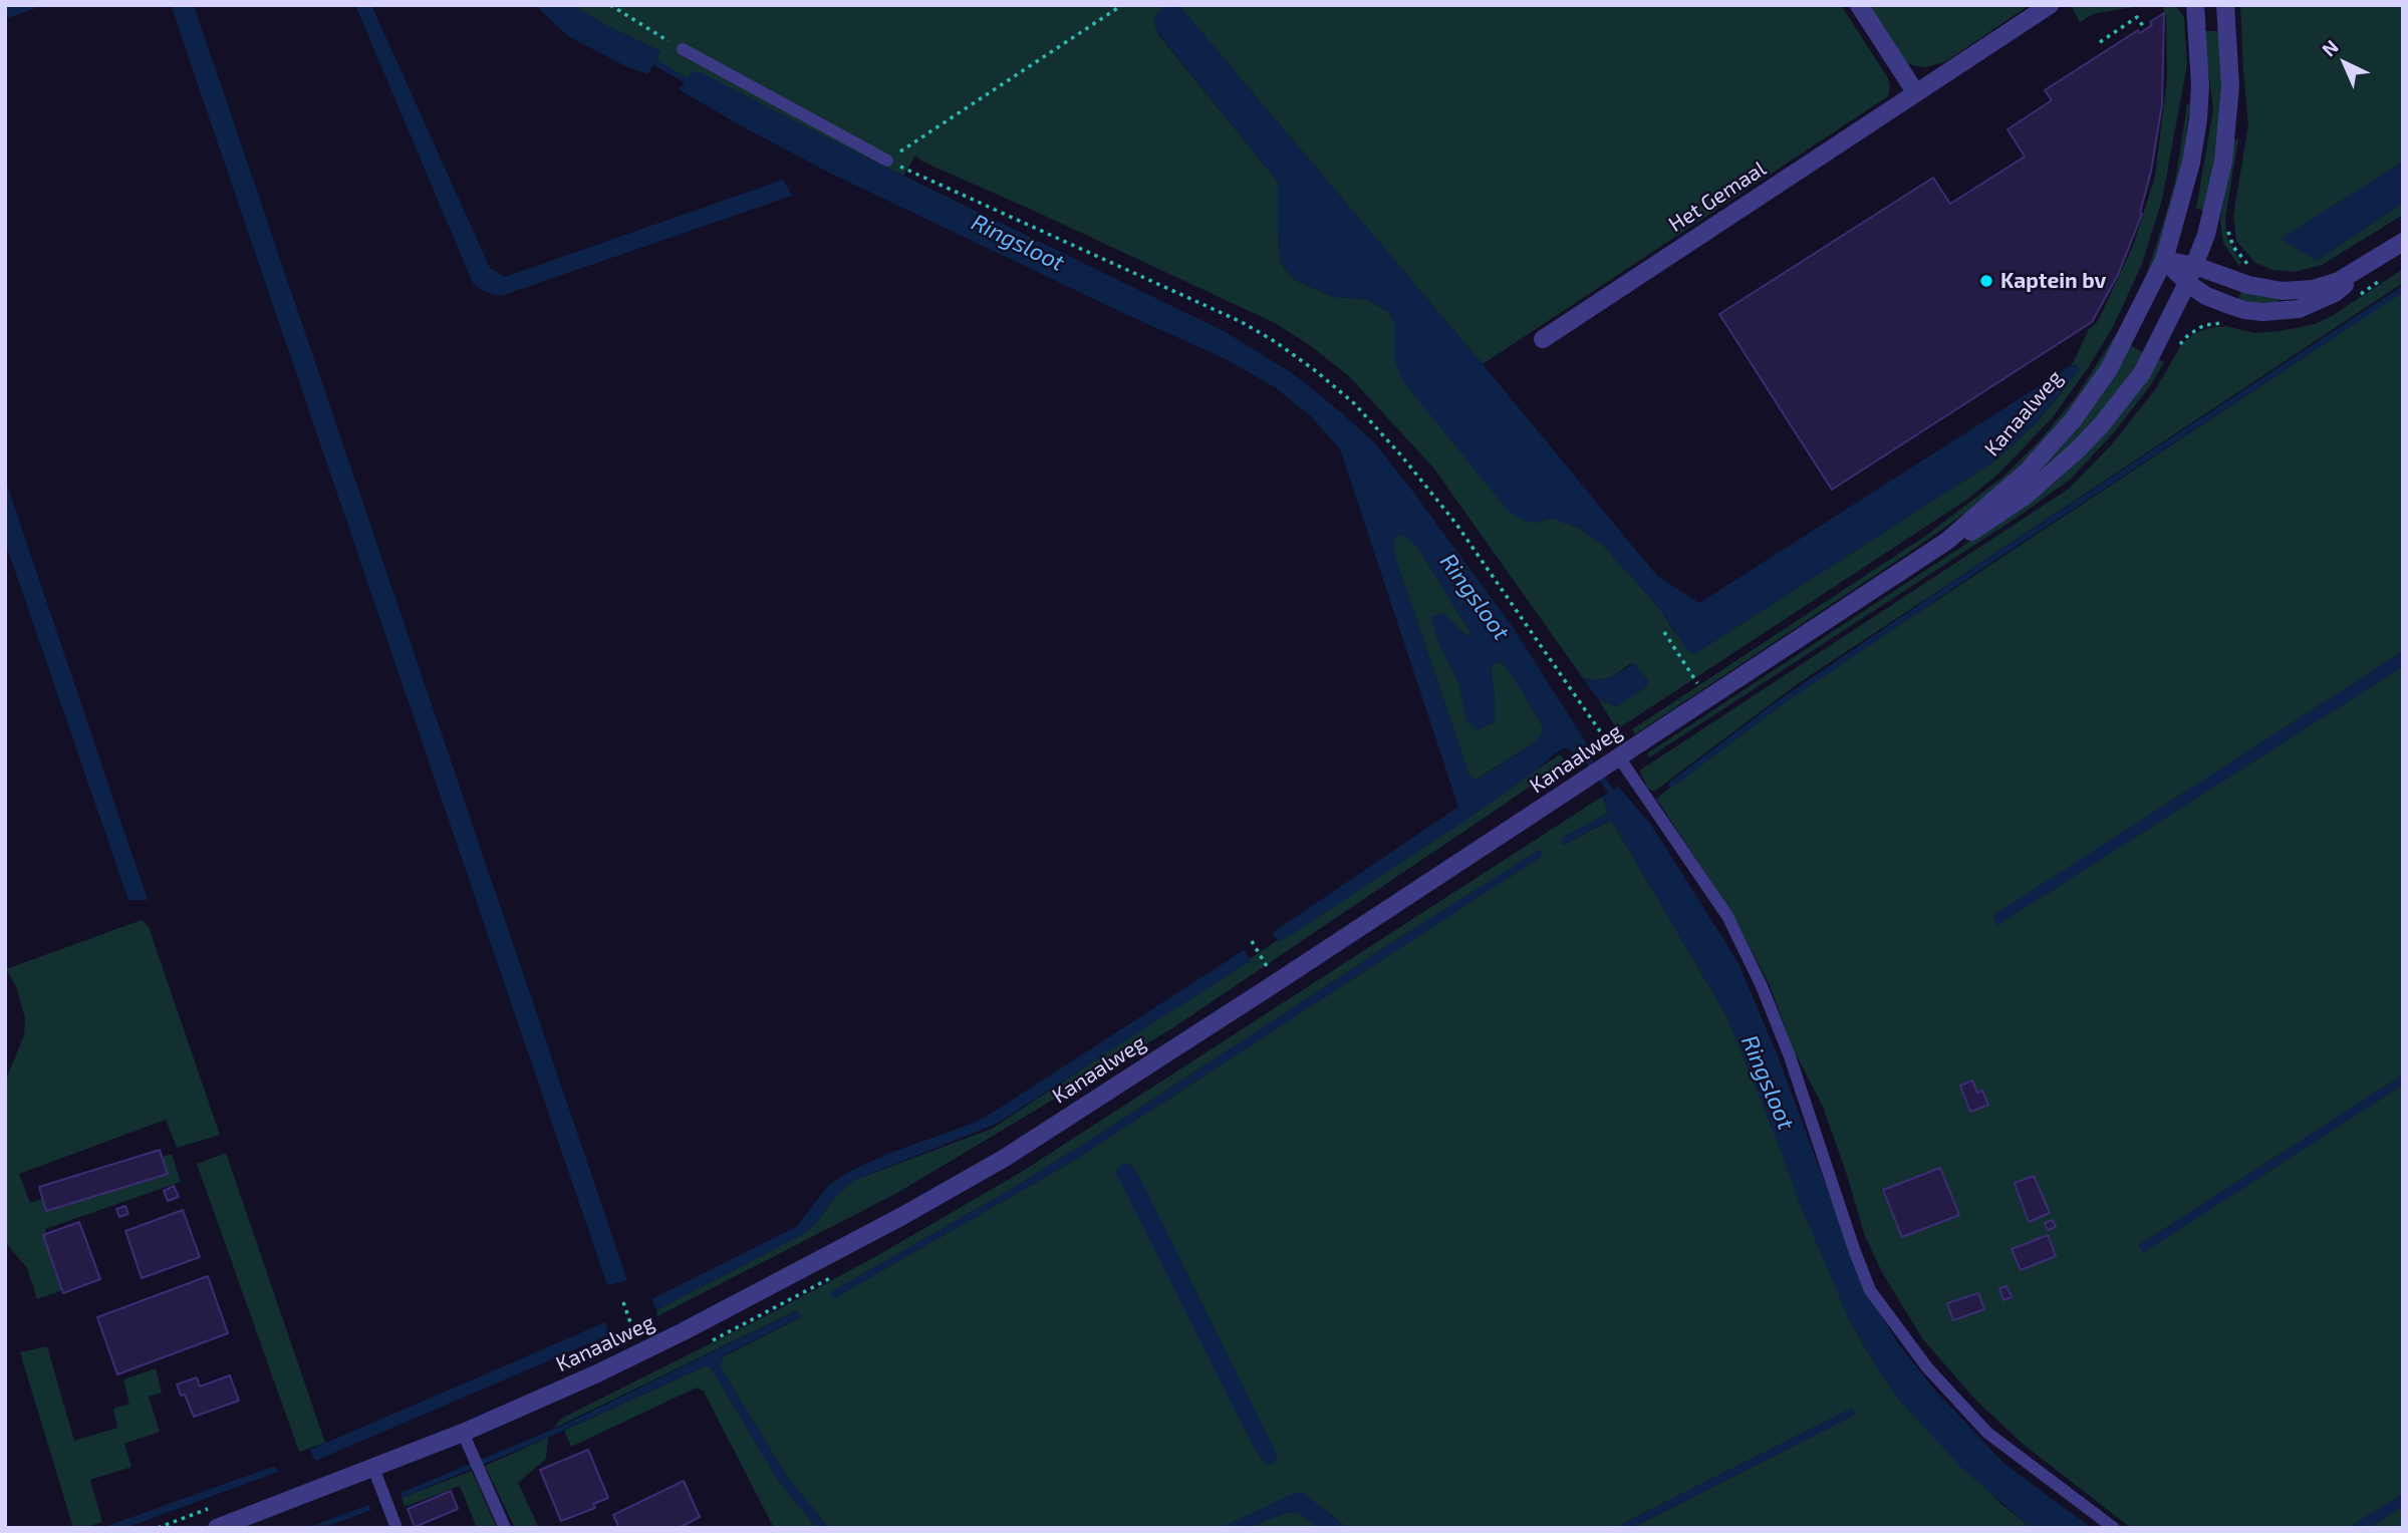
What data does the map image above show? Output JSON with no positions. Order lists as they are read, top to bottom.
{
  "streets": {
    "street": ["Het Gemaal", "Kanaalweg"]
  },
  "water": ["Ringsloot"],
  "places": ["Kaptein bv"],
  "north": "top left"
}
